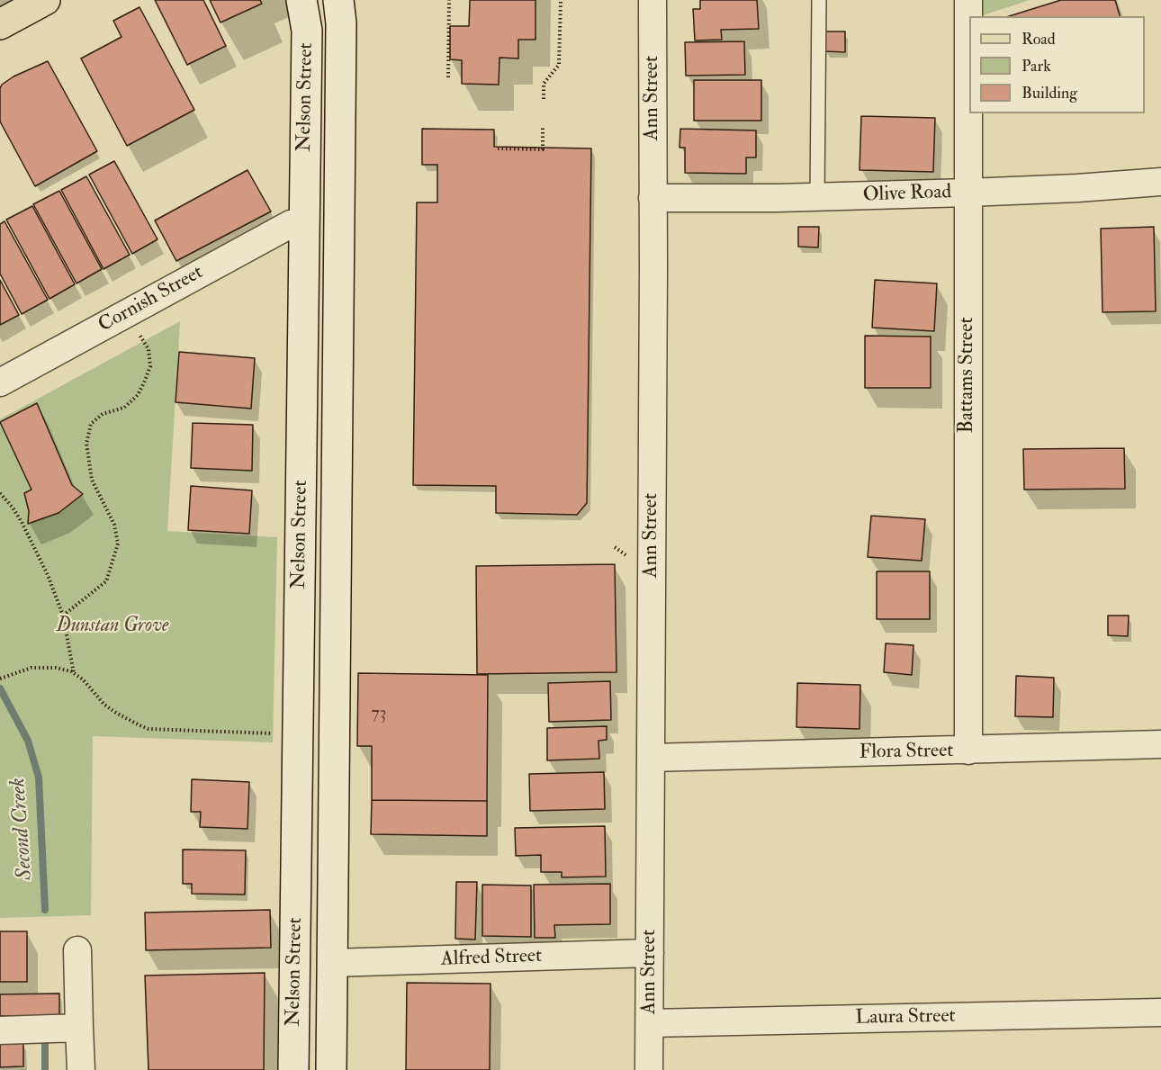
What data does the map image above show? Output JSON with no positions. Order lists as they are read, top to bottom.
{
  "streets": {
    "main road": ["Nelson Street"],
    "street": [
      "Ann Street",
      "Olive Road",
      "Cornish Street",
      "Battams Street",
      "Flora Street",
      "Alfred Street",
      "Laura Street"
    ]
  },
  "crossings": [
    ["Nelson Street", "Cornish Street"],
    ["Nelson Street", "Alfred Street"],
    ["Ann Street", "Olive Road"],
    ["Ann Street", "Flora Street"],
    ["Ann Street", "Alfred Street"],
    ["Ann Street", "Laura Street"],
    ["Olive Road", "Battams Street"],
    ["Battams Street", "Flora Street"]
  ],
  "water": ["Second Creek"],
  "parks": ["Dunstan Grove"],
  "house_numbers": ["73"],
  "legend": ["Road", "Park", "Building"]
}
